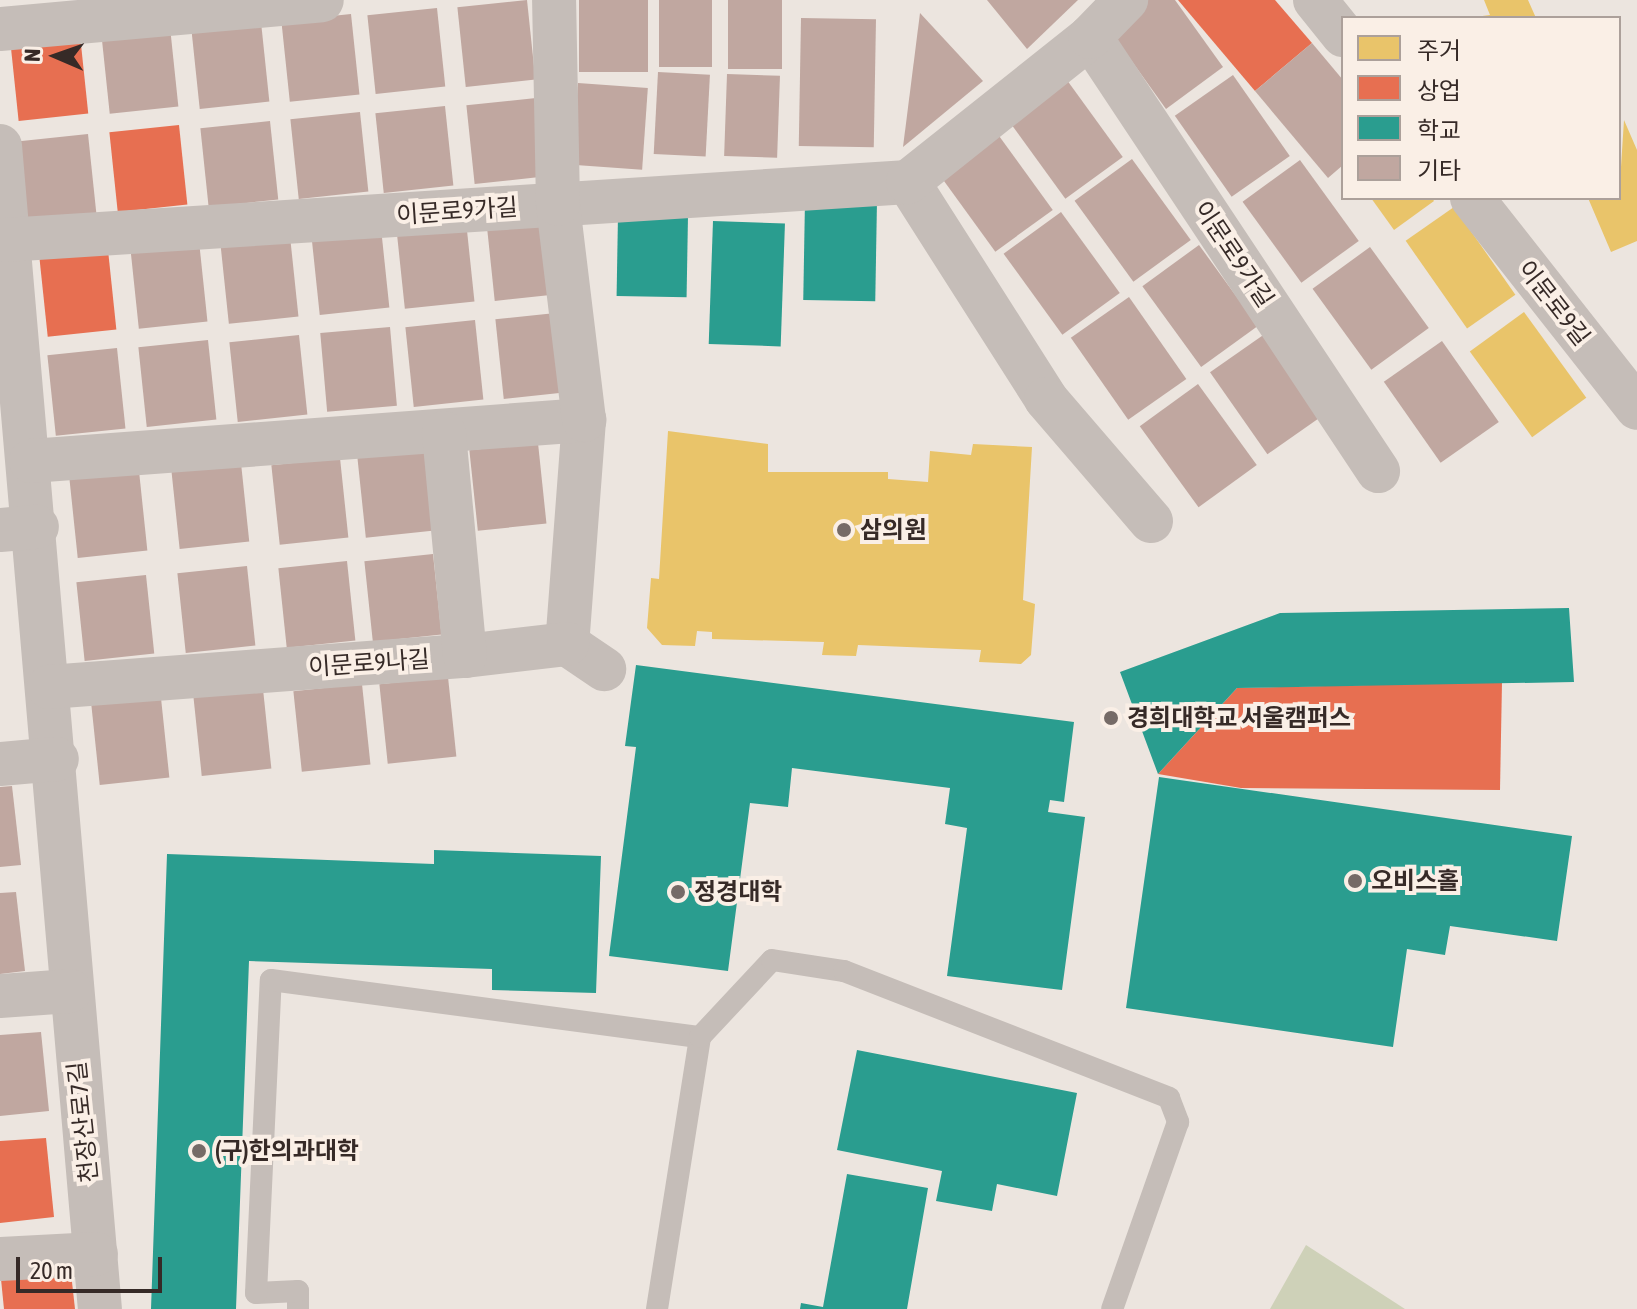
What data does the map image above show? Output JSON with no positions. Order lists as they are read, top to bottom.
{
  "streets": {
    "street": [
      "이문로9가길",
      "이문로9길",
      "이문로9나길",
      "천장산로7길"
    ]
  },
  "crossings": [
    ["이문로9가길", "천장산로7길"],
    ["이문로9나길", "천장산로7길"]
  ],
  "places": [
    "삼의원",
    "경희대학교 서울캠퍼스",
    "오비스홀",
    "정경대학",
    "(구)한의과대학"
  ],
  "legend": [
    "주거",
    "상업",
    "학교",
    "기타"
  ],
  "scale_bar": "20 m",
  "north": "left"
}
